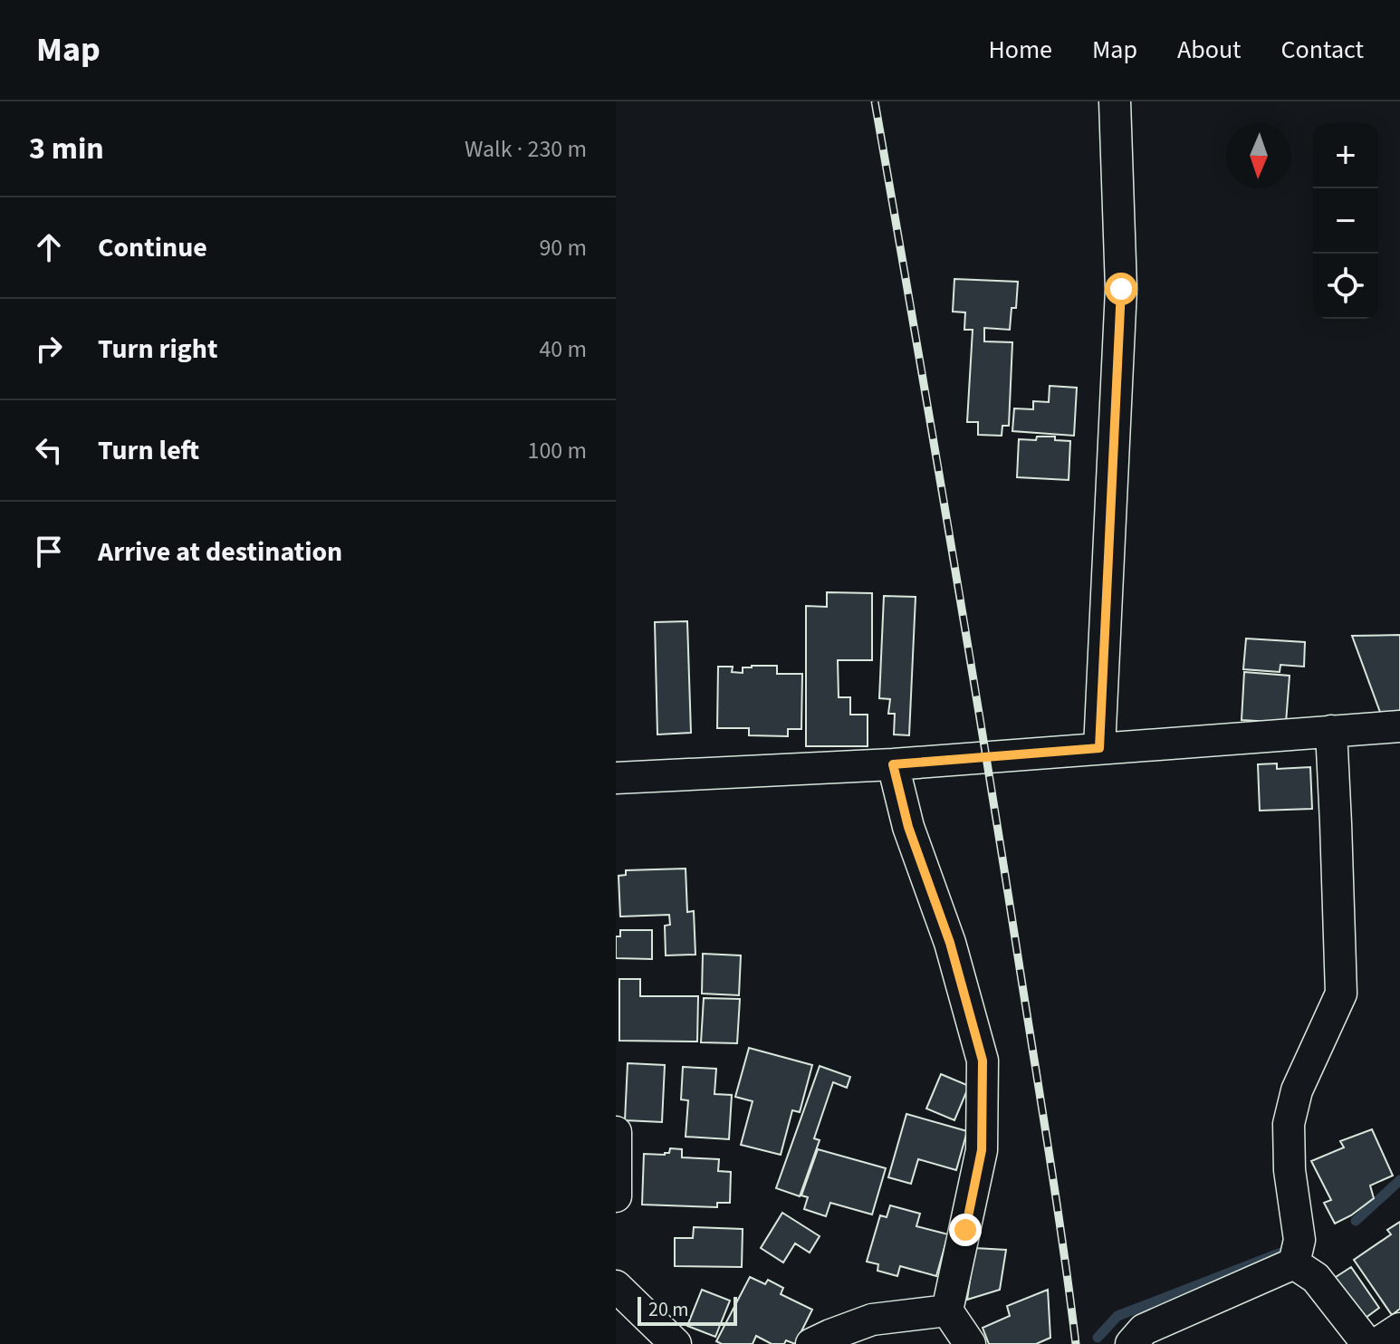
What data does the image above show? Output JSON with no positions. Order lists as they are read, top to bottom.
{
  "scale_bar": "20 m",
  "north": "bottom",
  "page": {
    "header": "Map",
    "nav": [
      "Home",
      "Map",
      "About",
      "Contact"
    ],
    "heading": ["3 min", "Walk · 230 m"],
    "map_buttons": ["+", "−"],
    "list": [
      ["Continue", "90 m"],
      ["Turn right", "40 m"],
      ["Turn left", "100 m"],
      "Arrive at destination"
    ],
    "scale": "20 m"
  }
}
